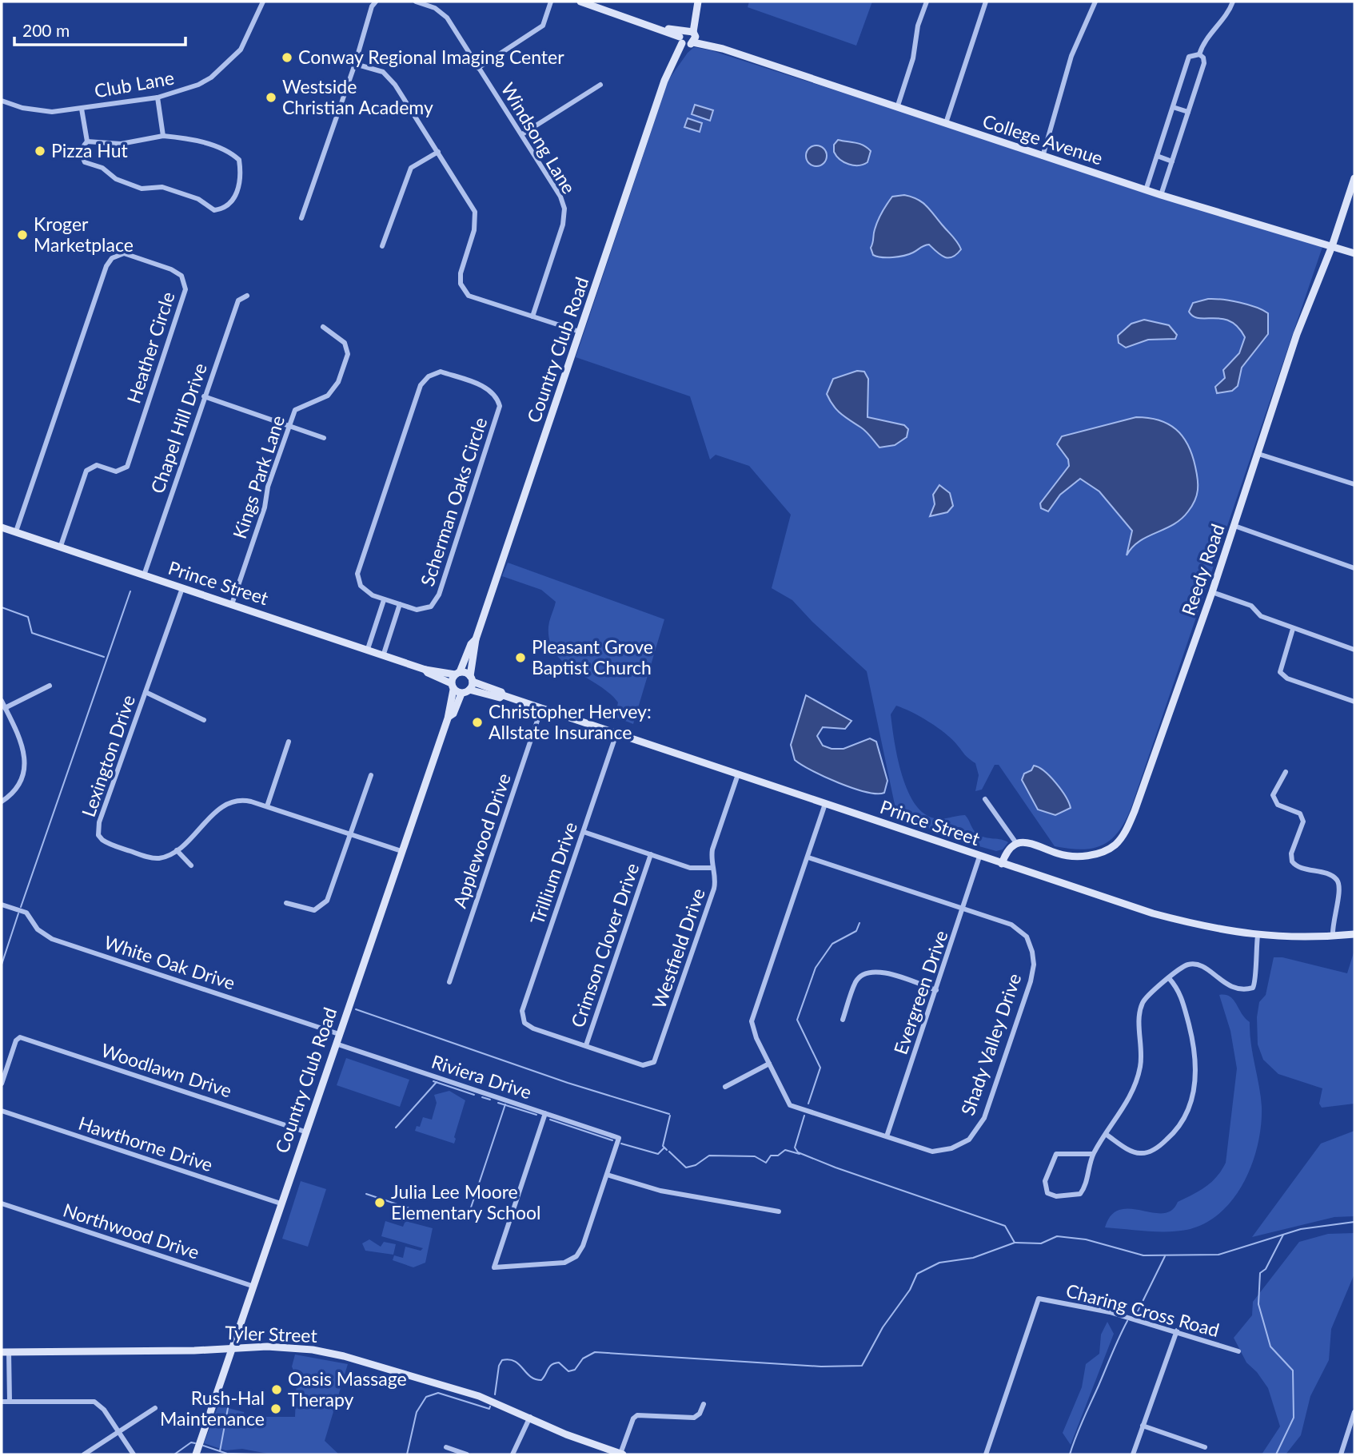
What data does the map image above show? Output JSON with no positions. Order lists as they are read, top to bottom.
{
  "streets": {
    "street": [
      "Club Lane",
      "Windsong Lane",
      "College Avenue",
      "Heather Circle",
      "Country Club Road",
      "Chapel Hill Drive",
      "Kings Park Lane",
      "Scherman Oaks Circle",
      "Reedy Road",
      "Prince Street",
      "Lexington Drive",
      "Applewood Drive",
      "Trillium Drive",
      "Crimson Clover Drive",
      "Westfield Drive",
      "White Oak Drive",
      "Evergreen Drive",
      "Shady Valley Drive",
      "Woodlawn Drive",
      "Riviera Drive",
      "Hawthorne Drive",
      "Northwood Drive",
      "Charing Cross Road",
      "Tyler Street"
    ]
  },
  "crossings": [
    ["College Avenue", "Country Club Road"],
    ["College Avenue", "Reedy Road"],
    ["Heather Circle", "Prince Street"],
    ["Country Club Road", "Prince Street"],
    ["Country Club Road", "Lexington Drive"],
    ["Country Club Road", "White Oak Drive"],
    ["Country Club Road", "Woodlawn Drive"],
    ["Country Club Road", "Riviera Drive"],
    ["Country Club Road", "Hawthorne Drive"],
    ["Country Club Road", "Northwood Drive"],
    ["Country Club Road", "Tyler Street"],
    ["Chapel Hill Drive", "Prince Street"],
    ["Kings Park Lane", "Prince Street"],
    ["Prince Street", "Lexington Drive"],
    ["Prince Street", "Applewood Drive"],
    ["Prince Street", "Trillium Drive"],
    ["Prince Street", "Westfield Drive"],
    ["Prince Street", "Evergreen Drive"],
    ["Trillium Drive", "Crimson Clover Drive"],
    ["Trillium Drive", "Westfield Drive"],
    ["Crimson Clover Drive", "Westfield Drive"],
    ["Evergreen Drive", "Shady Valley Drive"]
  ],
  "places": [
    "Conway Regional Imaging Center",
    "Westside Christian Academy",
    "Pizza Hut",
    "Kroger Marketplace",
    "Pleasant Grove Baptist Church",
    "Christopher Hervey: Allstate Insurance",
    "Julia Lee Moore Elementary School",
    "Oasis Massage Therapy",
    "Rush-Hal Maintenance"
  ],
  "scale_bar": "200 m"
}
